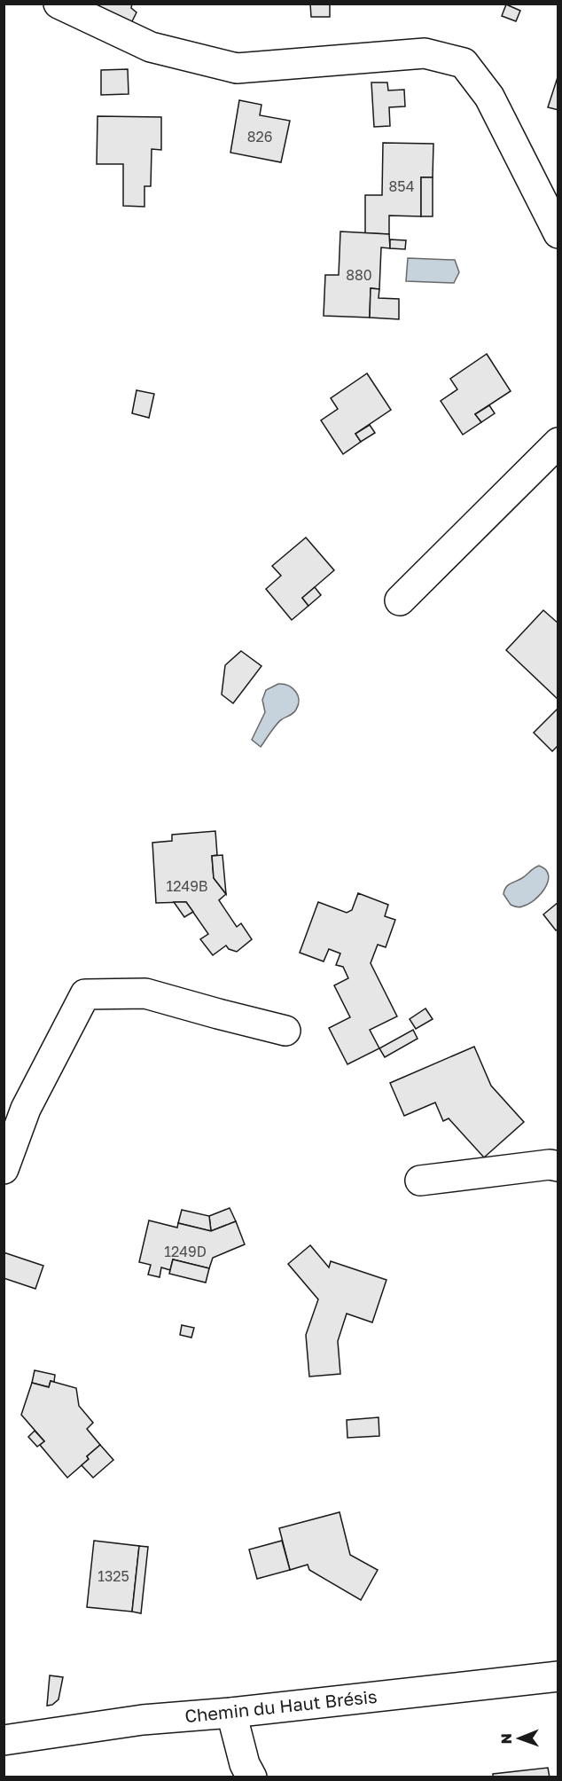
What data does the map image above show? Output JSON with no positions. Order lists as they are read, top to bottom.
{
  "streets": {
    "street": ["Chemin du Haut Brésis"]
  },
  "house_numbers": [
    "826",
    "854",
    "880",
    "1249B",
    "1249D",
    "1325"
  ],
  "north": "left"
}
